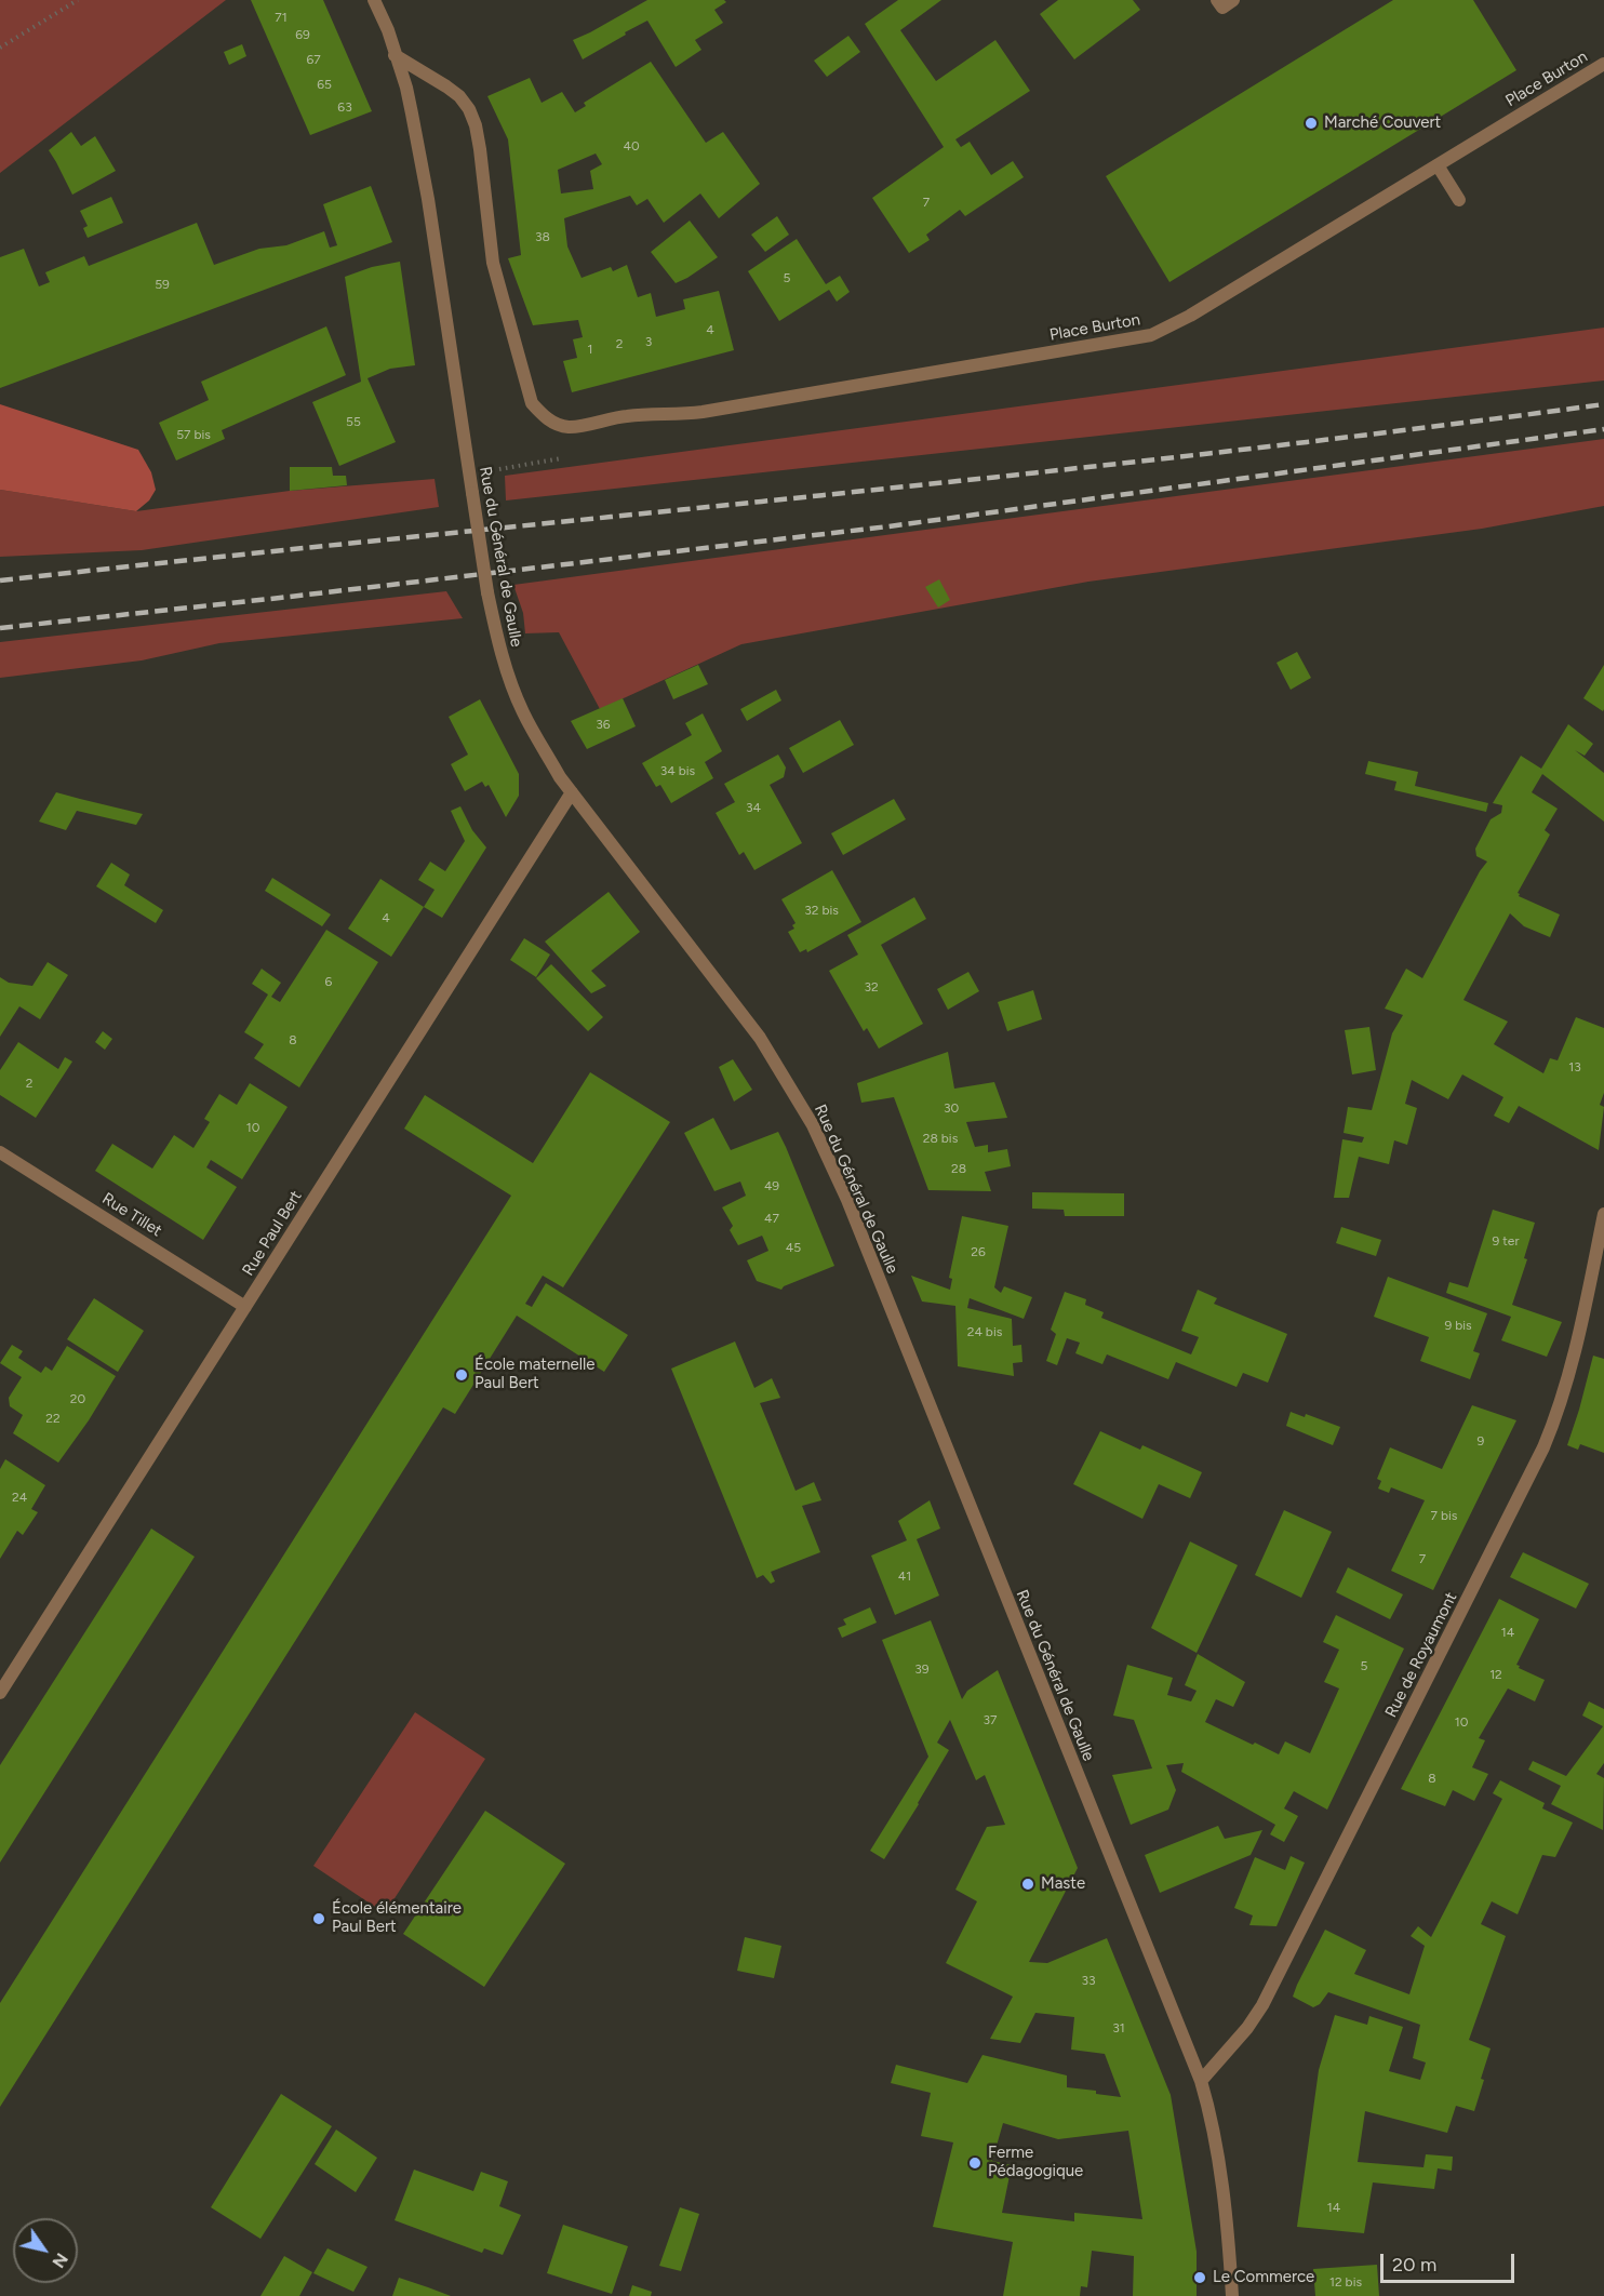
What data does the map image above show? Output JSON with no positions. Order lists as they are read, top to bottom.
{
  "streets": {
    "street": [
      "Place Burton",
      "Rue du Général de Gaulle",
      "Rue Tillet",
      "Rue Paul Bert",
      "Rue de Royaumont"
    ]
  },
  "crossings": [
    ["Place Burton", "Rue du Général de Gaulle"],
    ["Rue du Général de Gaulle", "Rue Paul Bert"],
    ["Rue du Général de Gaulle", "Rue de Royaumont"],
    ["Rue Tillet", "Rue Paul Bert"]
  ],
  "places": [
    "Marché Couvert",
    "École maternelle Paul Bert",
    "Maste",
    "École élémentaire Paul Bert",
    "Ferme Pédagogique",
    "Le Commerce"
  ],
  "house_numbers": [
    "71",
    "69",
    "67",
    "65",
    "63",
    "40",
    "7",
    "38",
    "5",
    "59",
    "4",
    "3",
    "2",
    "1",
    "55",
    "57 bis",
    "36",
    "34 bis",
    "34",
    "32 bis",
    "4",
    "6",
    "32",
    "8",
    "13",
    "2",
    "30",
    "10",
    "28 bis",
    "28",
    "49",
    "47",
    "9 ter",
    "45",
    "26",
    "9 bis",
    "24 bis",
    "20",
    "22",
    "9",
    "24",
    "7 bis",
    "7",
    "41",
    "14",
    "5",
    "39",
    "12",
    "37",
    "10",
    "8",
    "33",
    "31",
    "14",
    "12 bis"
  ],
  "scale_bar": "20 m",
  "north": "bottom right"
}
